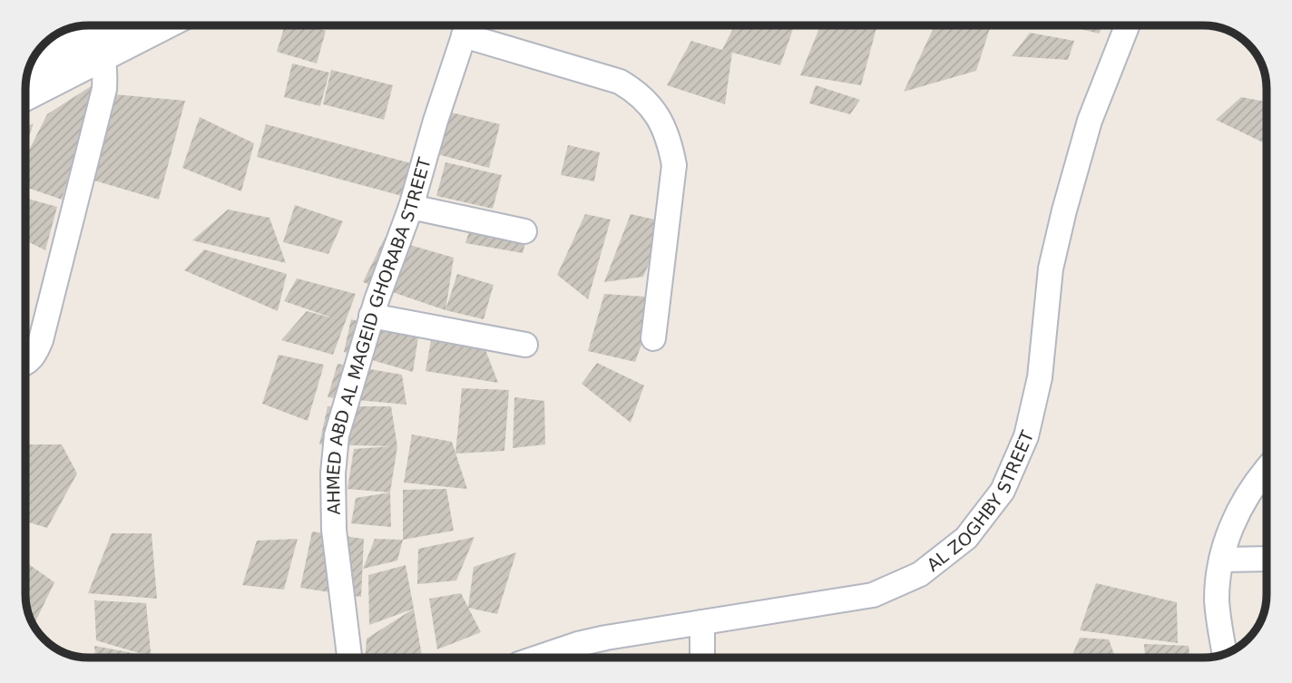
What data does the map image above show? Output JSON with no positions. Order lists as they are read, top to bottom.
{
  "streets": {
    "street": ["AHMED ABD AL MAGEID GHORABA STREET", "AL ZOGHBY STREET"]
  }
}
